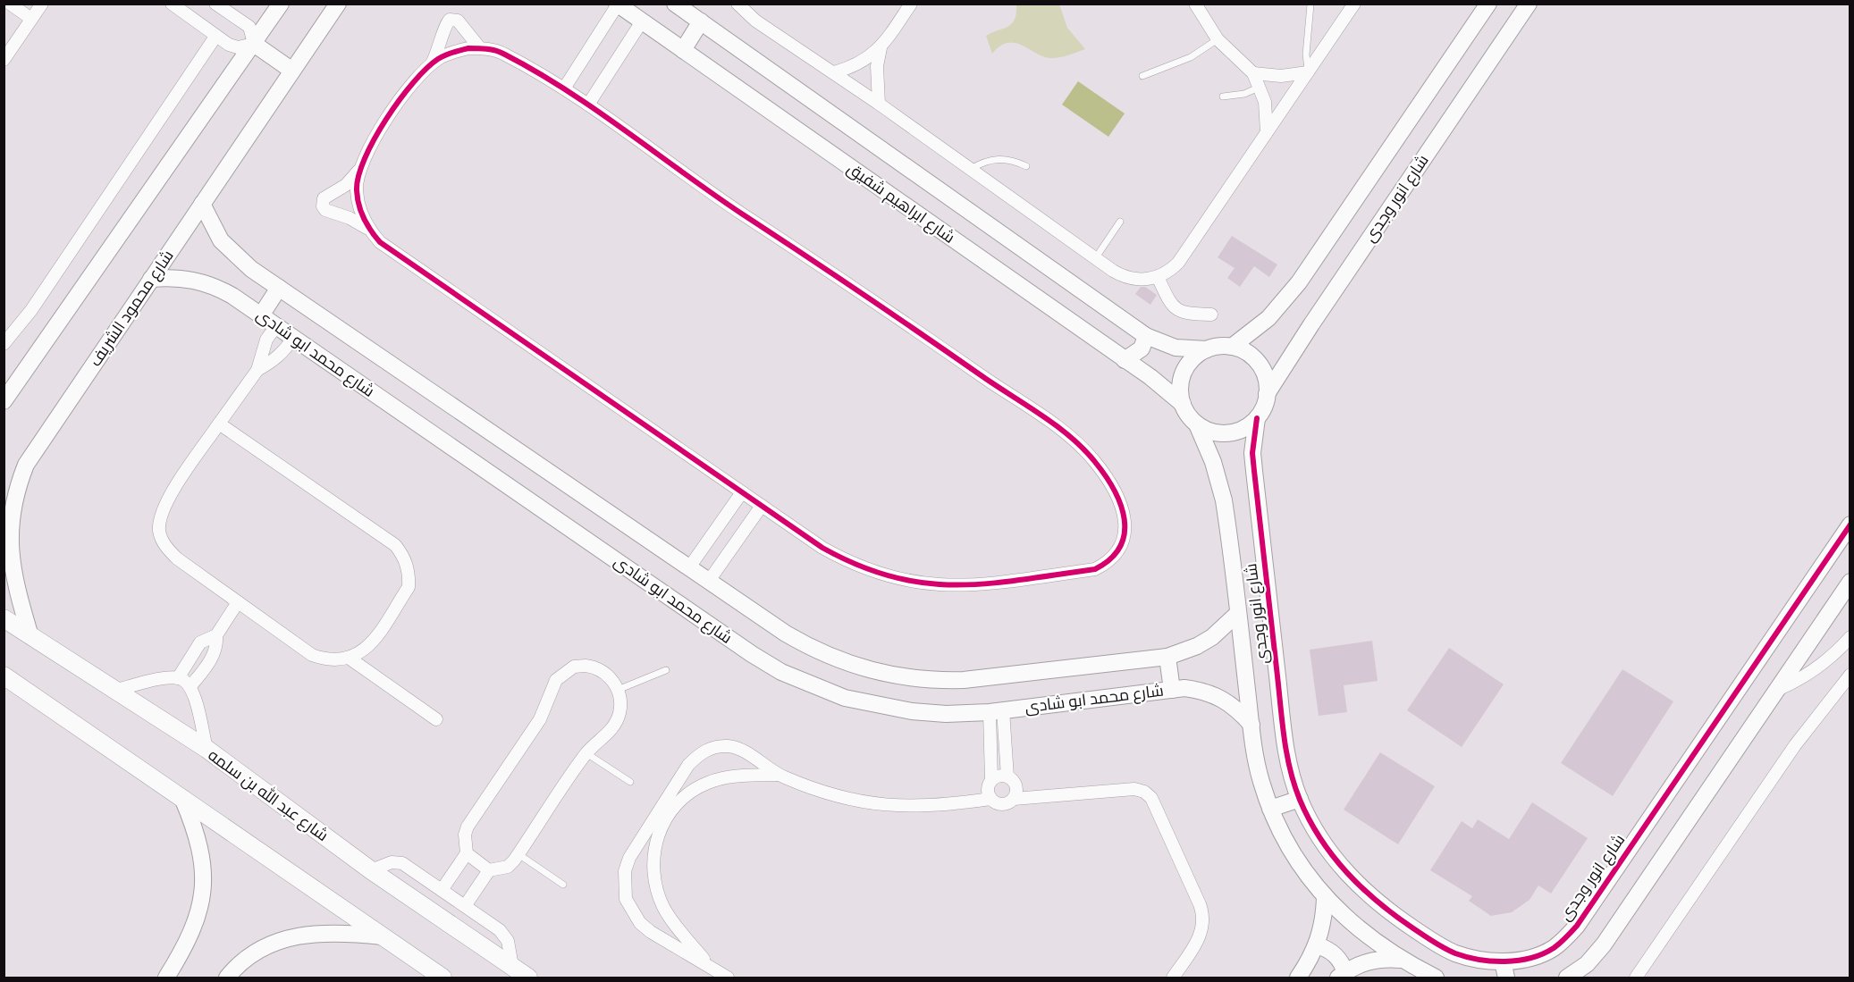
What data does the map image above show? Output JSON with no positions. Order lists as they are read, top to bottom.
{
  "streets": {
    "main road": ["شارع عبد الله بن سلمه"],
    "street": [
      "شارع انور وجدى",
      "شارع ابراهيم شفيق",
      "شارع محمود الشريف",
      "شارع محمد ابو شادى"
    ]
  },
  "crossings": [
    ["شارع انور وجدى", "شارع ابراهيم شفيق"],
    ["شارع انور وجدى", "شارع محمد ابو شادى"],
    ["شارع محمود الشريف", "شارع محمد ابو شادى"],
    ["شارع محمود الشريف", "شارع عبد الله بن سلمه"]
  ]
}
